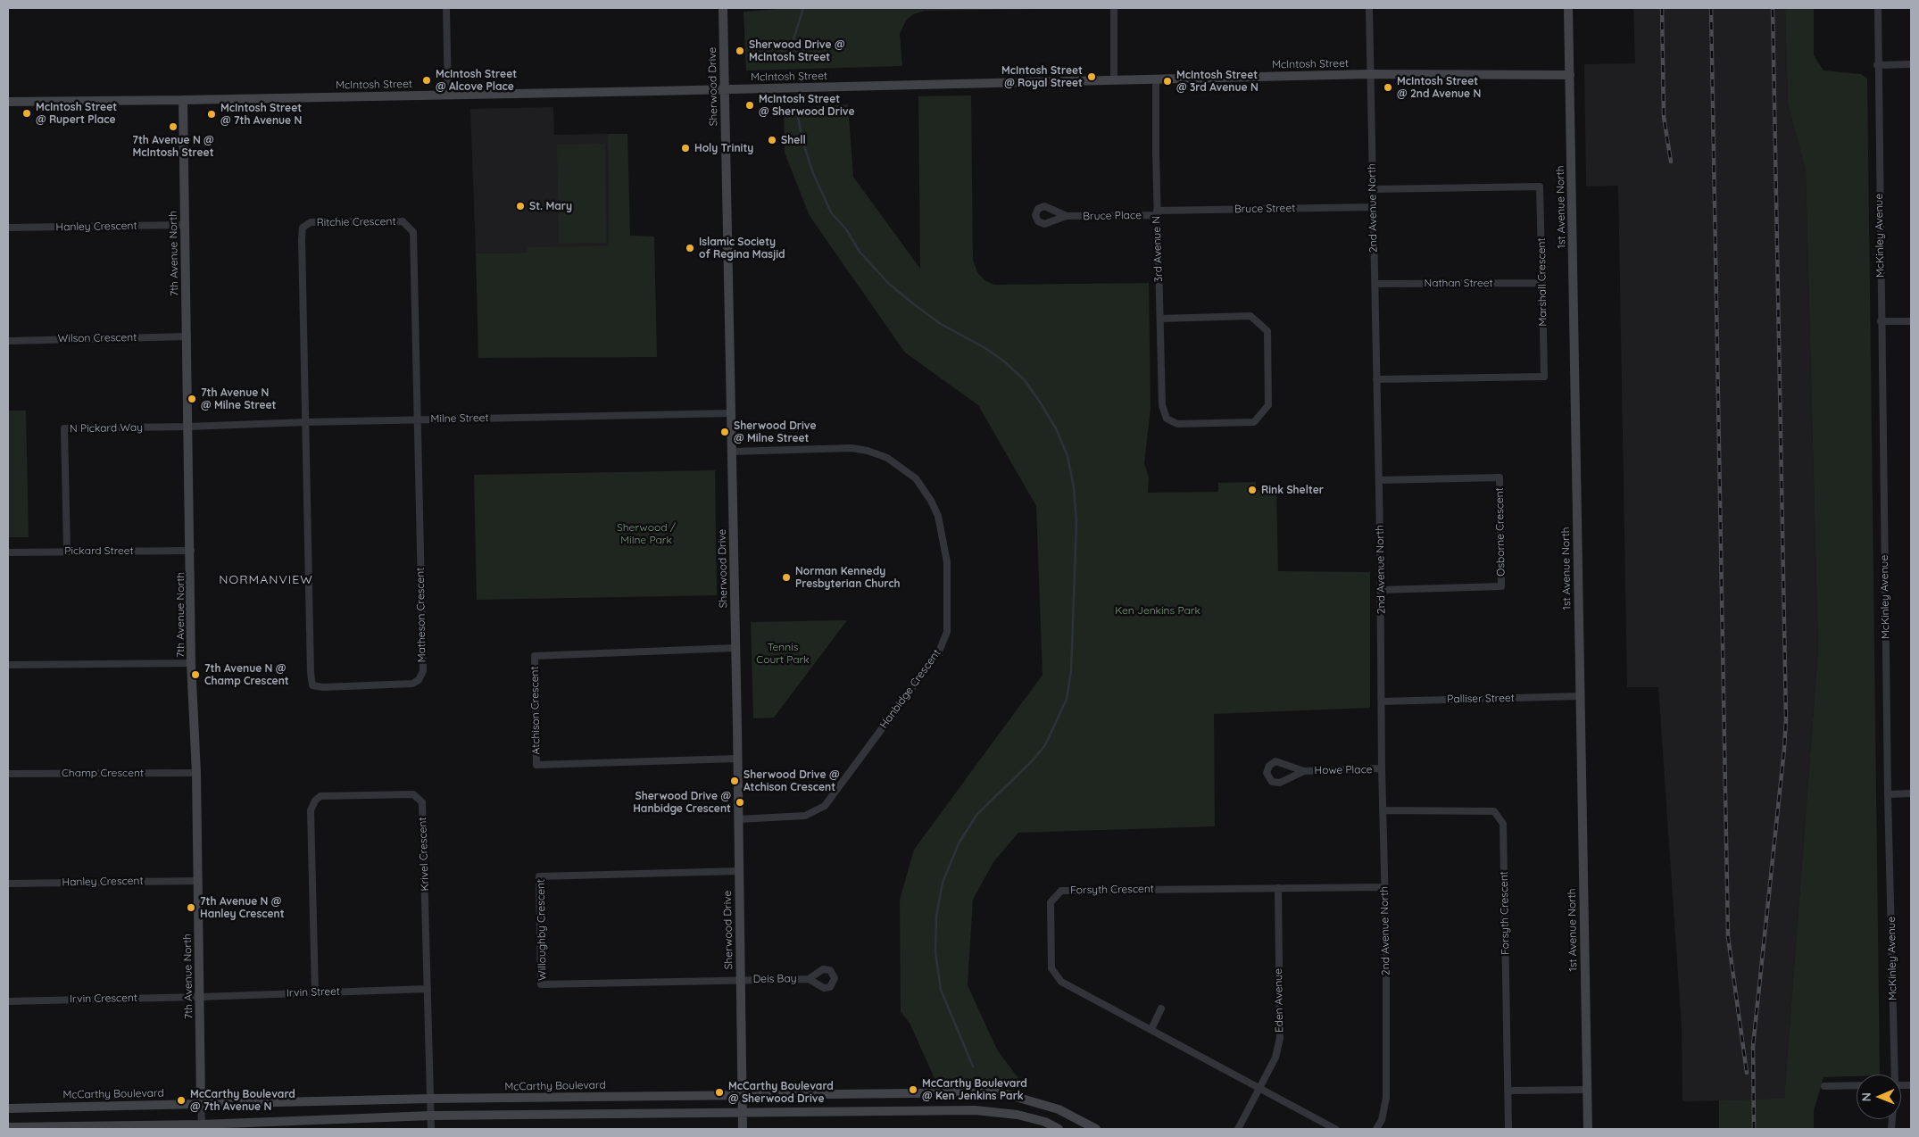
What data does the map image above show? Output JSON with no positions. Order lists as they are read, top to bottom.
{
  "streets": {
    "street": [
      "McIntosh Street",
      "Sherwood Drive",
      "1st Avenue North",
      "2nd Avenue North",
      "Bruce Street",
      "Bruce Place",
      "Ritchie Crescent",
      "Hanley Crescent",
      "McKinley Avenue",
      "3rd Avenue N",
      "7th Avenue North",
      "Marshall Crescent",
      "Nathan Street",
      "Wilson Crescent",
      "Milne Street",
      "N Pickard Way",
      "Osborne Crescent",
      "Pickard Street",
      "Matheson Crescent",
      "Hanbidge Crescent",
      "Palliser Street",
      "Atchison Crescent",
      "Howe Place",
      "Champ Crescent",
      "Krivel Crescent",
      "Forsyth Crescent",
      "Willoughby Crescent",
      "Deis Bay",
      "Irvin Street",
      "Irvin Crescent",
      "Eden Avenue",
      "McCarthy Boulevard"
    ]
  },
  "crossings": [
    ["McIntosh Street", "Sherwood Drive"],
    ["McIntosh Street", "1st Avenue North"],
    ["McIntosh Street", "2nd Avenue North"],
    ["McIntosh Street", "3rd Avenue N"],
    ["McIntosh Street", "7th Avenue North"],
    ["Sherwood Drive", "Milne Street"],
    ["Sherwood Drive", "Hanbidge Crescent"],
    ["Sherwood Drive", "Atchison Crescent"],
    ["Sherwood Drive", "Willoughby Crescent"],
    ["Sherwood Drive", "Deis Bay"],
    ["Sherwood Drive", "McCarthy Boulevard"],
    ["1st Avenue North", "Palliser Street"],
    ["2nd Avenue North", "Bruce Street"],
    ["2nd Avenue North", "Marshall Crescent"],
    ["2nd Avenue North", "Nathan Street"],
    ["2nd Avenue North", "Osborne Crescent"],
    ["2nd Avenue North", "Palliser Street"],
    ["2nd Avenue North", "Howe Place"],
    ["2nd Avenue North", "Forsyth Crescent"],
    ["Bruce Street", "Bruce Place"],
    ["Bruce Street", "3rd Avenue N"],
    ["Bruce Place", "3rd Avenue N"],
    ["Ritchie Crescent", "Milne Street"],
    ["Ritchie Crescent", "Matheson Crescent"],
    ["Hanley Crescent", "7th Avenue North"],
    ["7th Avenue North", "Wilson Crescent"],
    ["7th Avenue North", "Milne Street"],
    ["7th Avenue North", "N Pickard Way"],
    ["7th Avenue North", "Pickard Street"],
    ["7th Avenue North", "Champ Crescent"],
    ["7th Avenue North", "Irvin Street"],
    ["7th Avenue North", "Irvin Crescent"],
    ["7th Avenue North", "McCarthy Boulevard"],
    ["Marshall Crescent", "Nathan Street"],
    ["Milne Street", "N Pickard Way"],
    ["Milne Street", "Matheson Crescent"],
    ["N Pickard Way", "Pickard Street"],
    ["Krivel Crescent", "Irvin Street"],
    ["Krivel Crescent", "McCarthy Boulevard"],
    ["Forsyth Crescent", "Eden Avenue"],
    ["Willoughby Crescent", "Deis Bay"],
    ["Irvin Street", "Irvin Crescent"]
  ],
  "districts": ["NORMANVIEW"],
  "parks": ["Sherwood / Milne Park", "Ken Jenkins Park", "Tennis Court Park"],
  "places": [
    "Sherwood Drive @ McIntosh Street",
    "McIntosh Street @ Royal Street",
    "McIntosh Street @ Alcove Place",
    "McIntosh Street @ 3rd Avenue N",
    "McIntosh Street @ 2nd Avenue N",
    "McIntosh Street @ Sherwood Drive",
    "McIntosh Street @ Rupert Place",
    "McIntosh Street @ 7th Avenue N",
    "7th Avenue N @ McIntosh Street",
    "Shell",
    "Holy Trinity",
    "St. Mary",
    "Islamic Society of Regina Masjid",
    "7th Avenue N @ Milne Street",
    "Sherwood Drive @ Milne Street",
    "Rink Shelter",
    "Norman Kennedy Presbyterian Church",
    "7th Avenue N @ Champ Crescent",
    "Sherwood Drive @ Atchison Crescent",
    "Sherwood Drive @ Hanbidge Crescent",
    "7th Avenue N @ Hanley Crescent",
    "McCarthy Boulevard @ Ken Jenkins Park",
    "McCarthy Boulevard @ Sherwood Drive",
    "McCarthy Boulevard @ 7th Avenue N"
  ],
  "north": "left"
}
